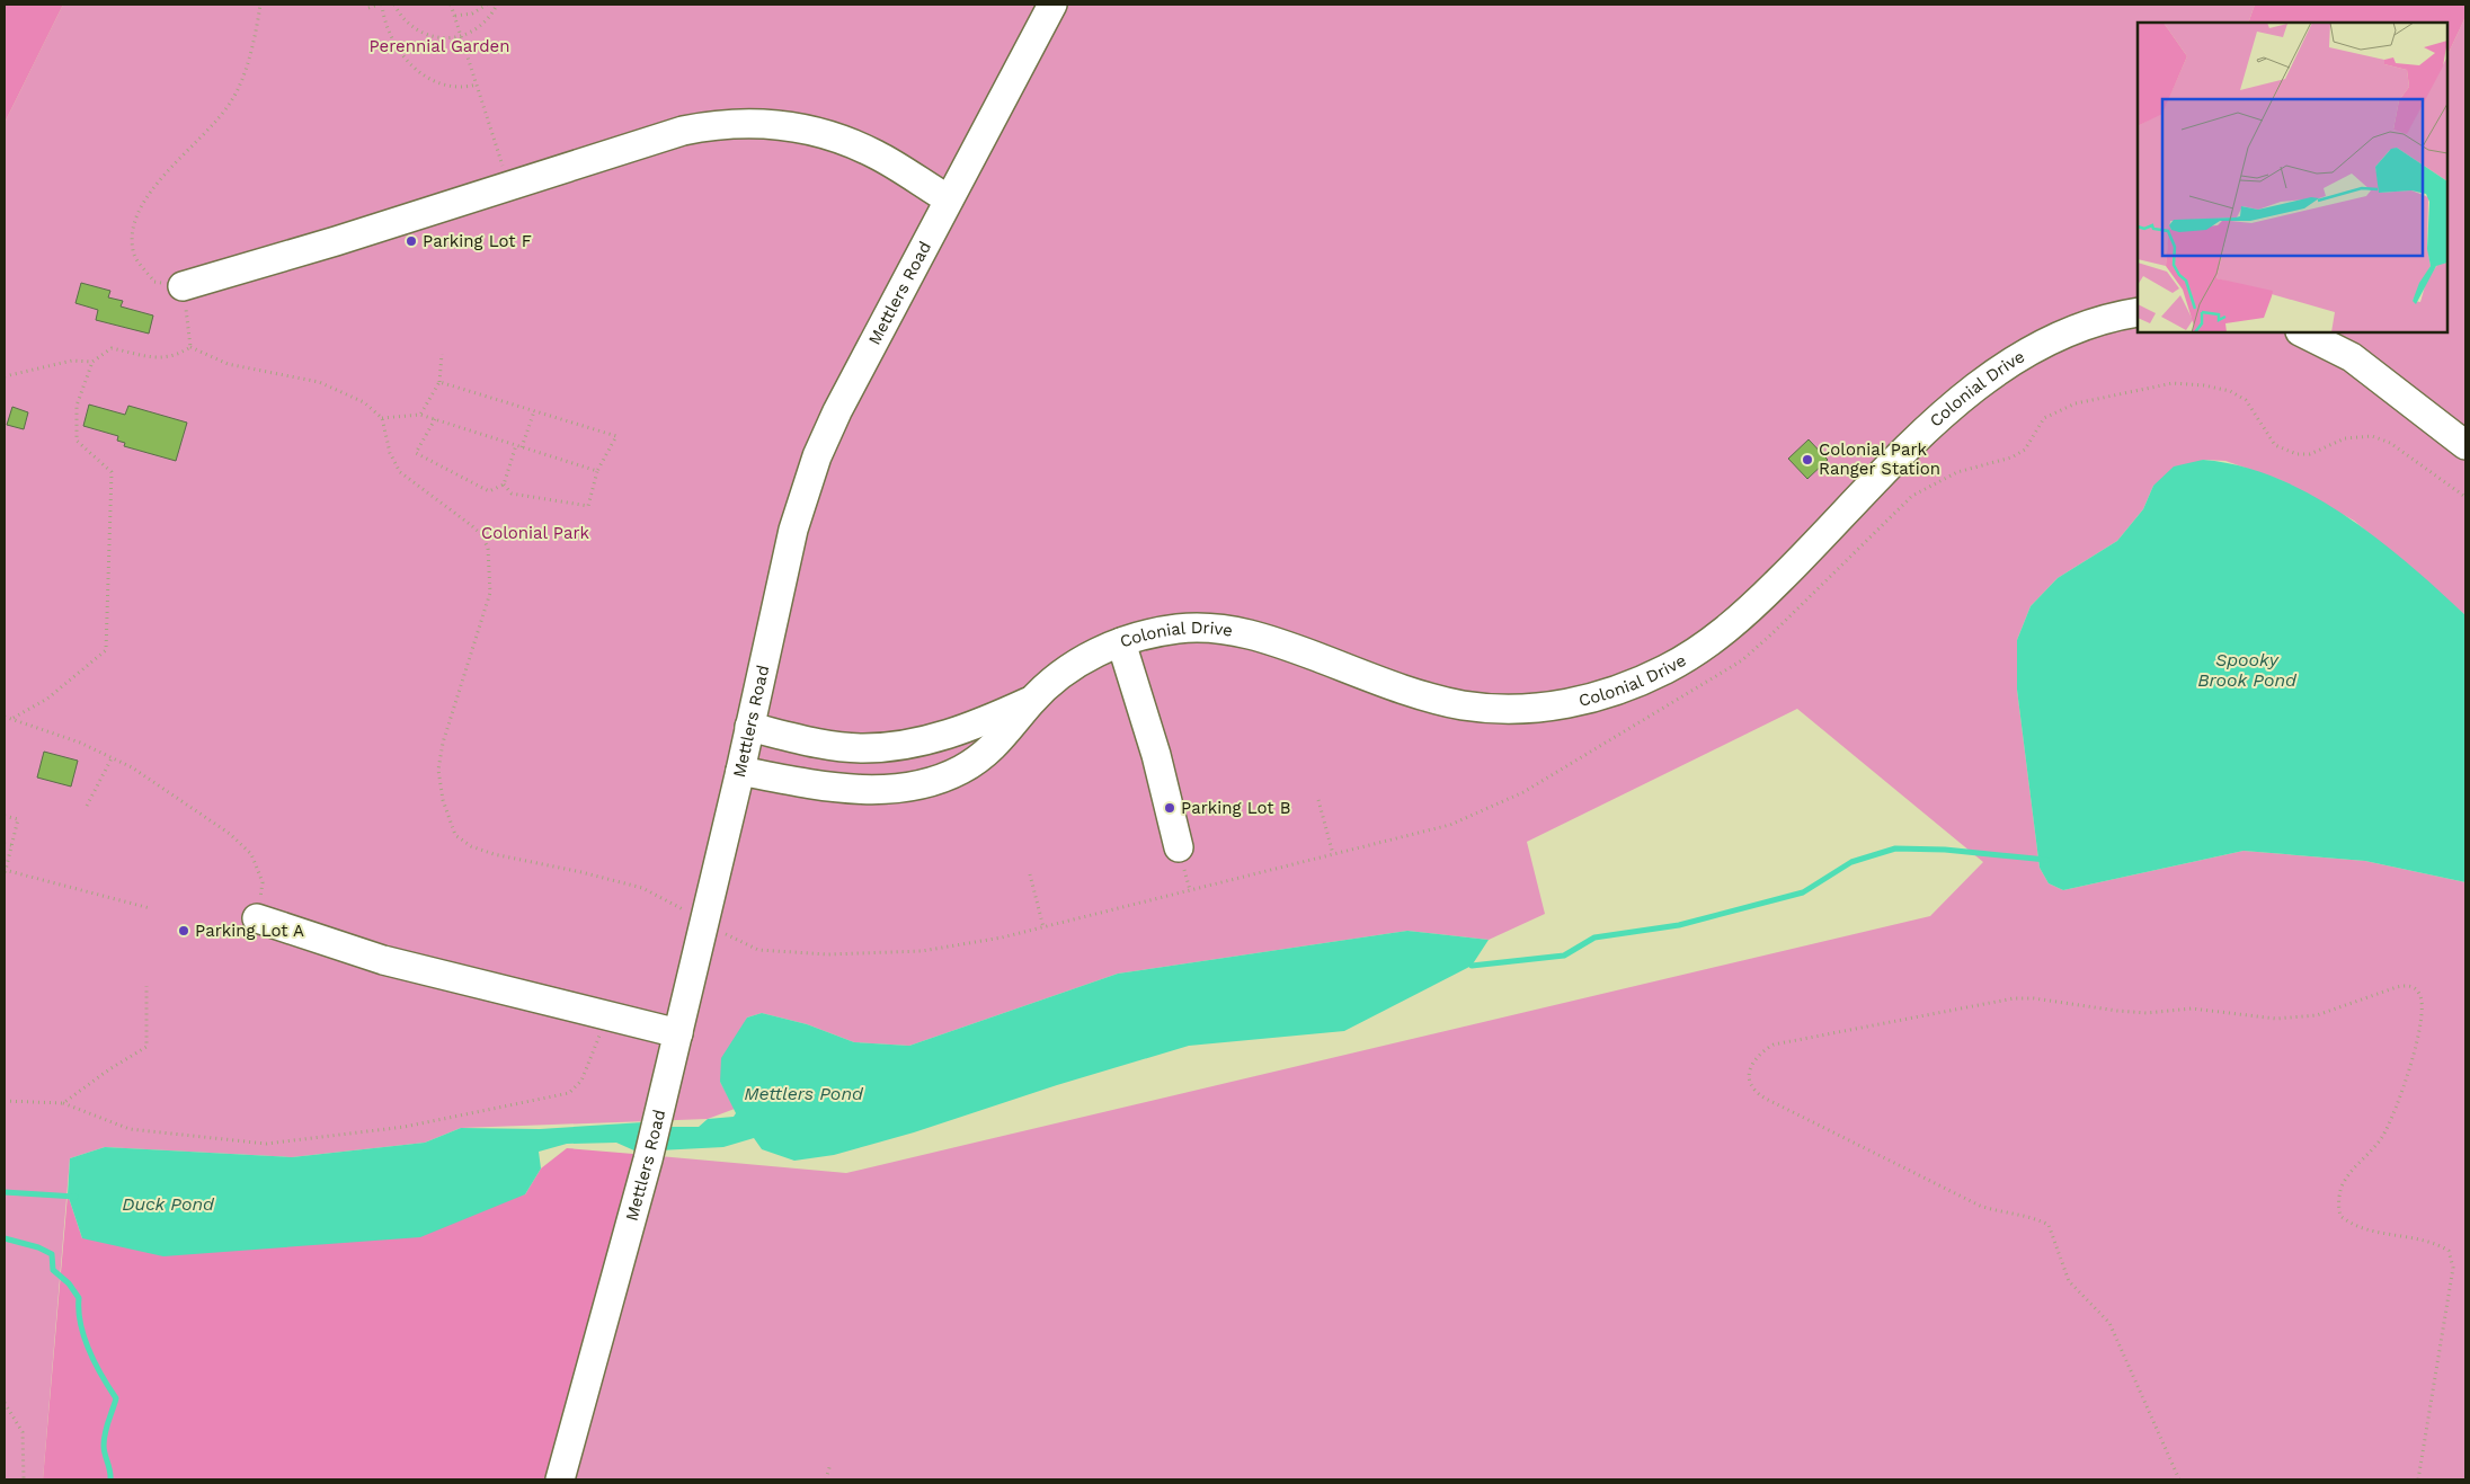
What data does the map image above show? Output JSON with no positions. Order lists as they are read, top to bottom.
{
  "streets": {
    "street": ["Mettlers Road", "Colonial Drive"]
  },
  "crossings": [
    ["Mettlers Road", "Colonial Drive"]
  ],
  "water": ["Spooky Brook Pond", "Mettlers Pond", "Duck Pond"],
  "parks": ["Perennial Garden", "Colonial Park"],
  "places": [
    "Parking Lot F",
    "Colonial Park Ranger Station",
    "Parking Lot B",
    "Parking Lot A"
  ]
}
